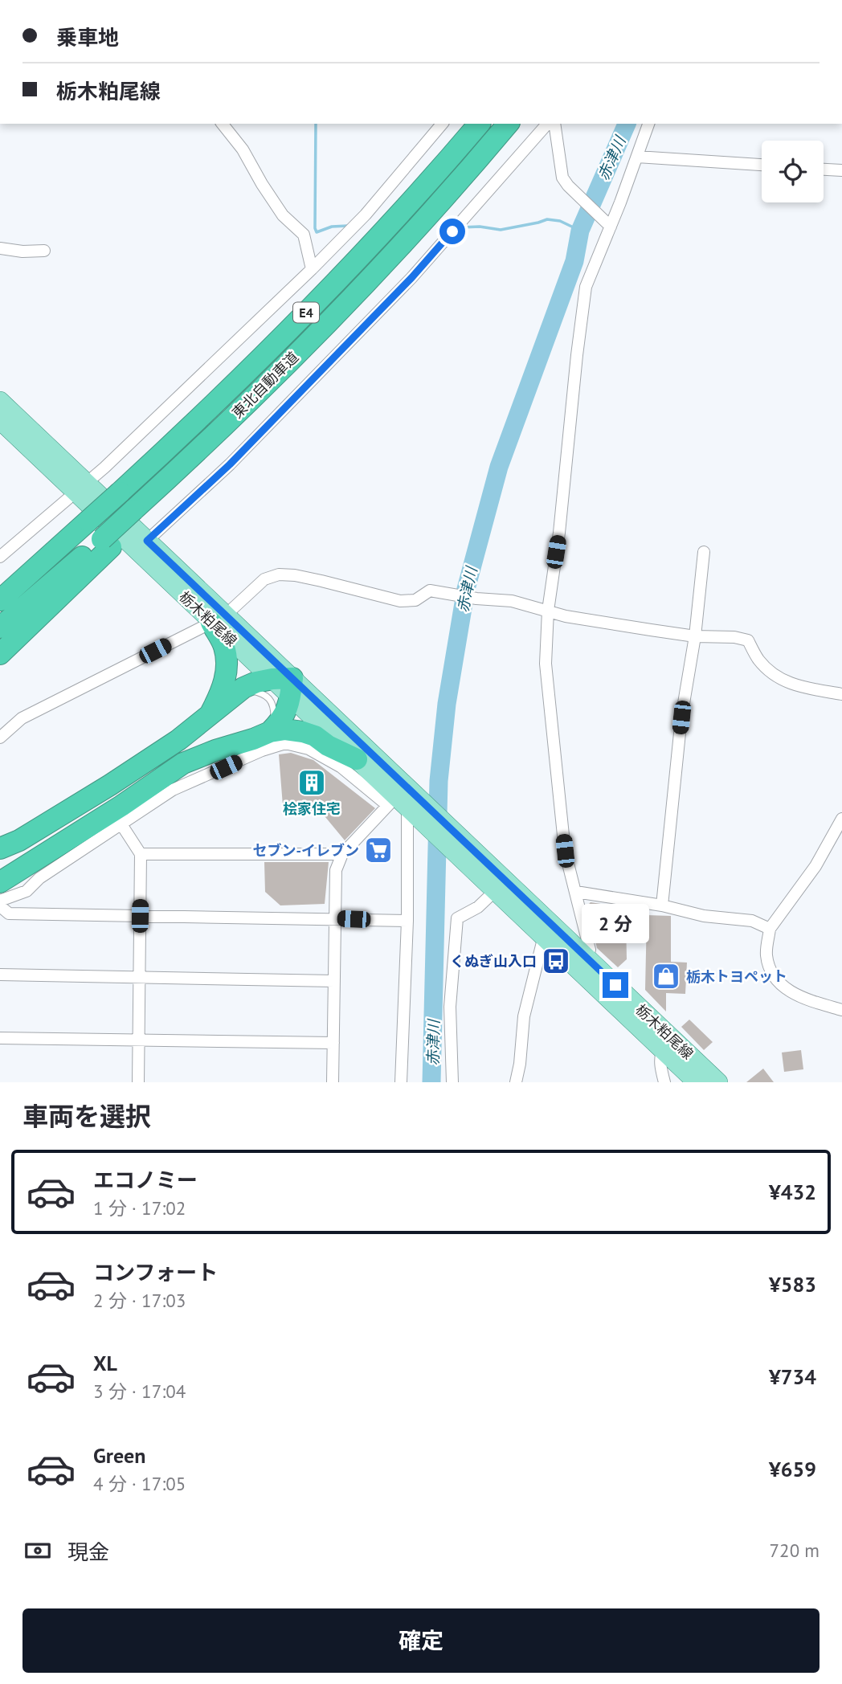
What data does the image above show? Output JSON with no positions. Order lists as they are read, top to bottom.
{
  "streets": {
    "highway": ["E4", "東北自動車道"],
    "main road": ["栃木粕尾線"]
  },
  "water": ["赤津川"],
  "places": {
    "building": ["桧家住宅"],
    "supermarket": ["セブン-イレブン"],
    "bus stop": ["くぬぎ山入口"],
    "shop": ["栃木トヨペット"]
  },
  "page": {
    "banner": ["乗車地", "栃木粕尾線"],
    "bubble": "2 分",
    "heading": "車両を選択",
    "list": [
      {
        "name": "エコノミー",
        "note": "1 分 · 17:02",
        "value": "¥432"
      },
      {
        "name": "コンフォート",
        "note": "2 分 · 17:03",
        "value": "¥583"
      },
      {
        "name": "XL",
        "note": "3 分 · 17:04",
        "value": "¥734"
      },
      {
        "name": "Green",
        "note": "4 分 · 17:05",
        "value": "¥659"
      }
    ],
    "pay": ["現金", "720 m"],
    "buttons": "確定"
  }
}
